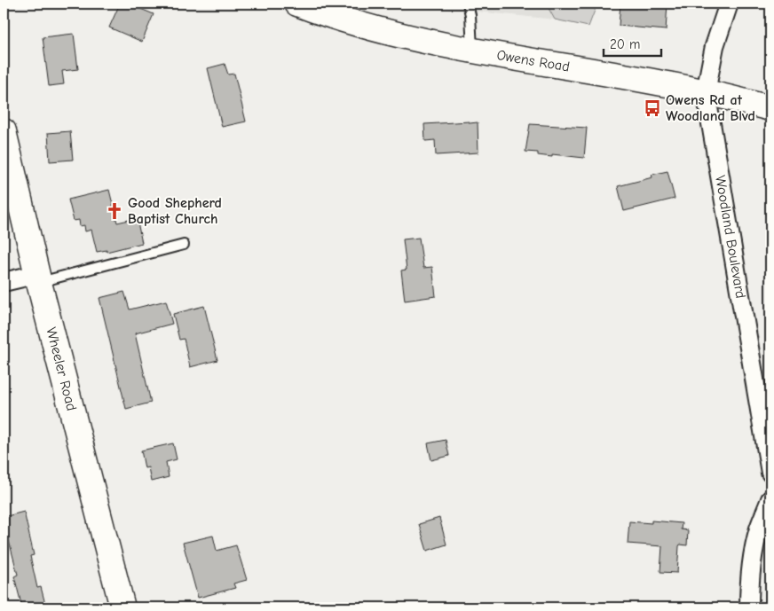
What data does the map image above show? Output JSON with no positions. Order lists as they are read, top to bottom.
{
  "streets": {
    "street": ["Owens Road", "Woodland Boulevard", "Wheeler Road"]
  },
  "crossings": [
    ["Owens Road", "Woodland Boulevard"]
  ],
  "places": {
    "bus stop": ["Owens Rd at Woodland Blvd"],
    "church": ["Good Shepherd Baptist Church"]
  },
  "scale_bar": "20 m"
}
